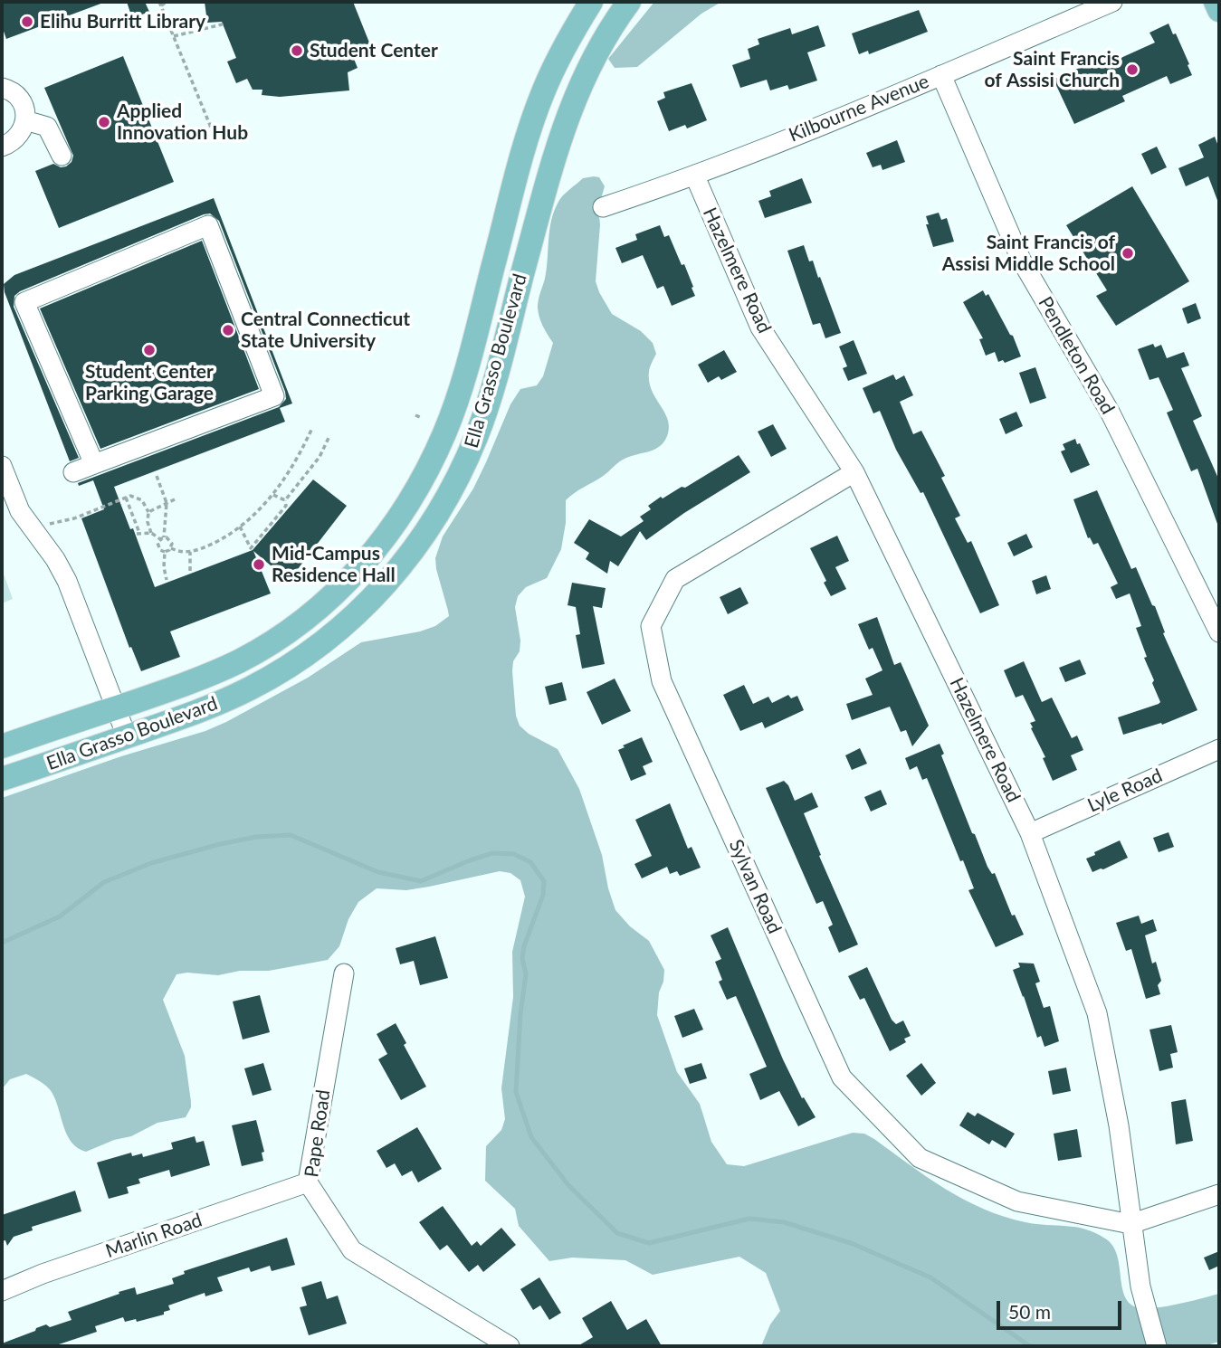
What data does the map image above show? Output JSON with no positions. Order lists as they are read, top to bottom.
{
  "streets": {
    "main road": ["Ella Grasso Boulevard"],
    "street": [
      "Kilbourne Avenue",
      "Hazelmere Road",
      "Pendleton Road",
      "Lyle Road",
      "Sylvan Road",
      "Pape Road",
      "Marlin Road"
    ]
  },
  "crossings": [
    ["Kilbourne Avenue", "Hazelmere Road"],
    ["Kilbourne Avenue", "Pendleton Road"],
    ["Hazelmere Road", "Lyle Road"],
    ["Hazelmere Road", "Sylvan Road"],
    ["Pape Road", "Marlin Road"]
  ],
  "places": [
    "Elihu Burritt Library",
    "Student Center",
    "Saint Francis of Assisi Church",
    "Applied Innovation Hub",
    "Saint Francis of Assisi Middle School",
    "Central Connecticut State University",
    "Student Center Parking Garage",
    "Mid-Campus Residence Hall"
  ],
  "scale_bar": "50 m"
}
